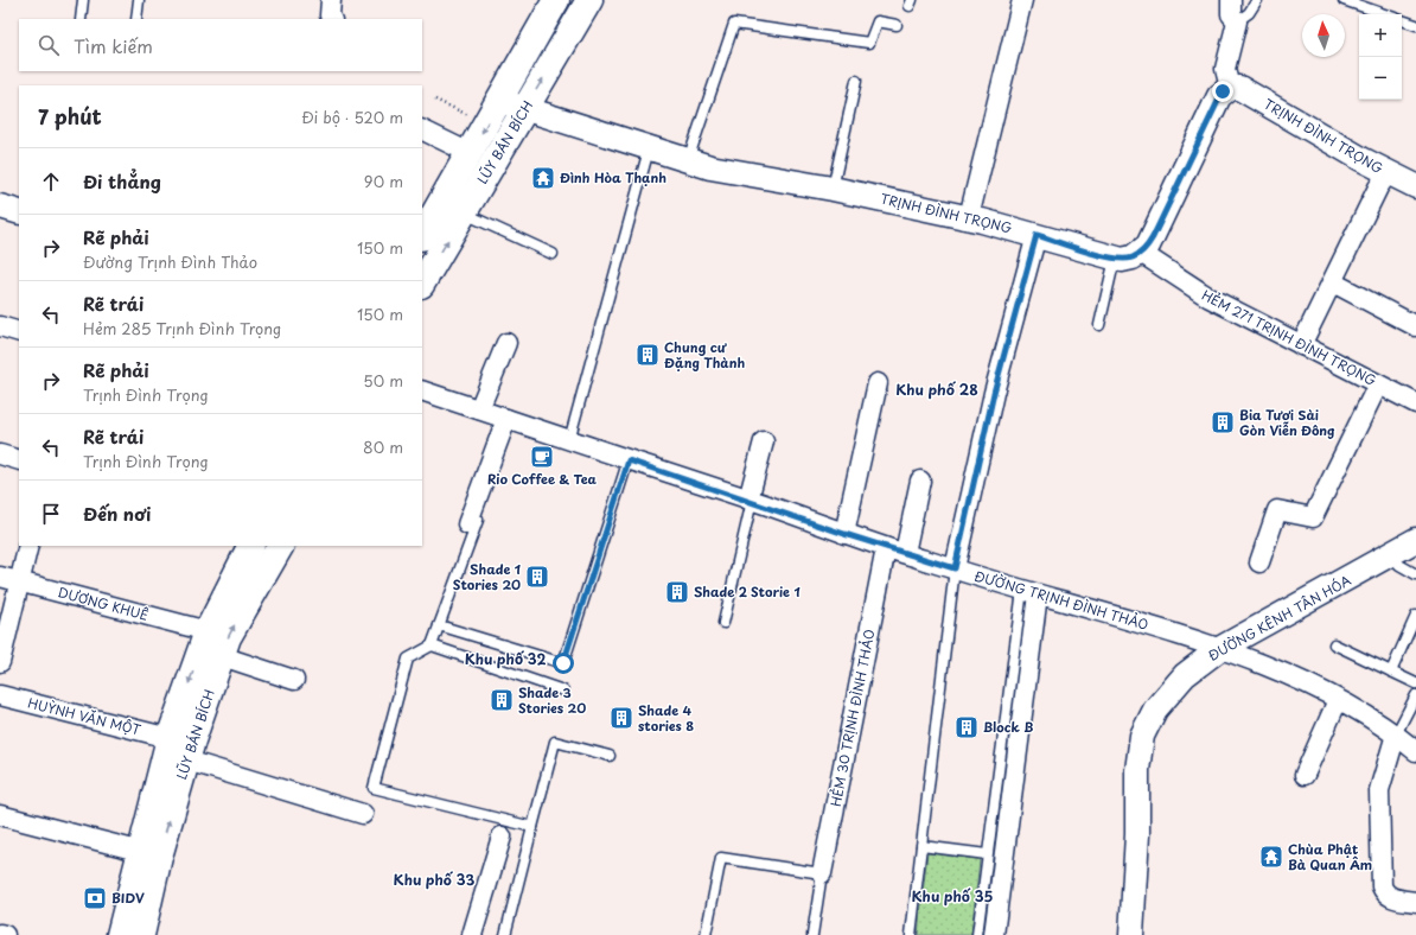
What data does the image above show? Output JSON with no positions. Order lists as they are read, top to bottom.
{
  "streets": {
    "main road": ["LŨY BÁN BÍCH"],
    "street": [
      "TRỊNH ĐÌNH TRỌNG",
      "HẺM 271 TRỊNH ĐÌNH TRỌNG",
      "ĐƯỜNG TRỊNH ĐÌNH THẢO",
      "DƯƠNG KHUÊ",
      "ĐƯỜNG KÊNH TÂN HÓA",
      "HUỲNH VĂN MỘT",
      "HẺM 30 TRỊNH ĐÌNH THẢO"
    ]
  },
  "crossings": [
    ["TRỊNH ĐÌNH TRỌNG", "LŨY BÁN BÍCH"],
    ["TRỊNH ĐÌNH TRỌNG", "HẺM 271 TRỊNH ĐÌNH TRỌNG"],
    ["LŨY BÁN BÍCH", "DƯƠNG KHUÊ"],
    ["LŨY BÁN BÍCH", "HUỲNH VĂN MỘT"],
    ["ĐƯỜNG TRỊNH ĐÌNH THẢO", "ĐƯỜNG KÊNH TÂN HÓA"],
    ["ĐƯỜNG TRỊNH ĐÌNH THẢO", "HẺM 30 TRỊNH ĐÌNH THẢO"]
  ],
  "districts": [
    "Khu phố 28",
    "Khu phố 32",
    "Khu phố 33",
    "Khu phố 35"
  ],
  "places": {
    "temple": ["Đình Hòa Thạnh", "Chùa Phật Bà Quan Âm"],
    "building": [
      "Chung cư Đặng Thành",
      "Bia Tươi Sài Gòn Viễn Đông",
      "Shade 1 Stories 20",
      "Shade 2 Storie 1",
      "Shade 3 Stories 20",
      "Shade 4 stories 8",
      "Block B"
    ],
    "cafe": ["Rio Coffee & Tea"],
    "bank": ["BIDV"]
  },
  "north": "top",
  "page": {
    "map_buttons": ["+", "−"],
    "search": "Tìm kiếm",
    "heading": ["7 phút", "Đi bộ · 520 m"],
    "list": [
      ["Đi thẳng", "90 m"],
      ["Rẽ phải", "Đường Trịnh Đình Thảo", "150 m"],
      ["Rẽ trái", "Hẻm 285 Trịnh Đình Trọng", "150 m"],
      ["Rẽ phải", "Trịnh Đình Trọng", "50 m"],
      ["Rẽ trái", "Trịnh Đình Trọng", "80 m"],
      "Đến nơi"
    ]
  }
}
